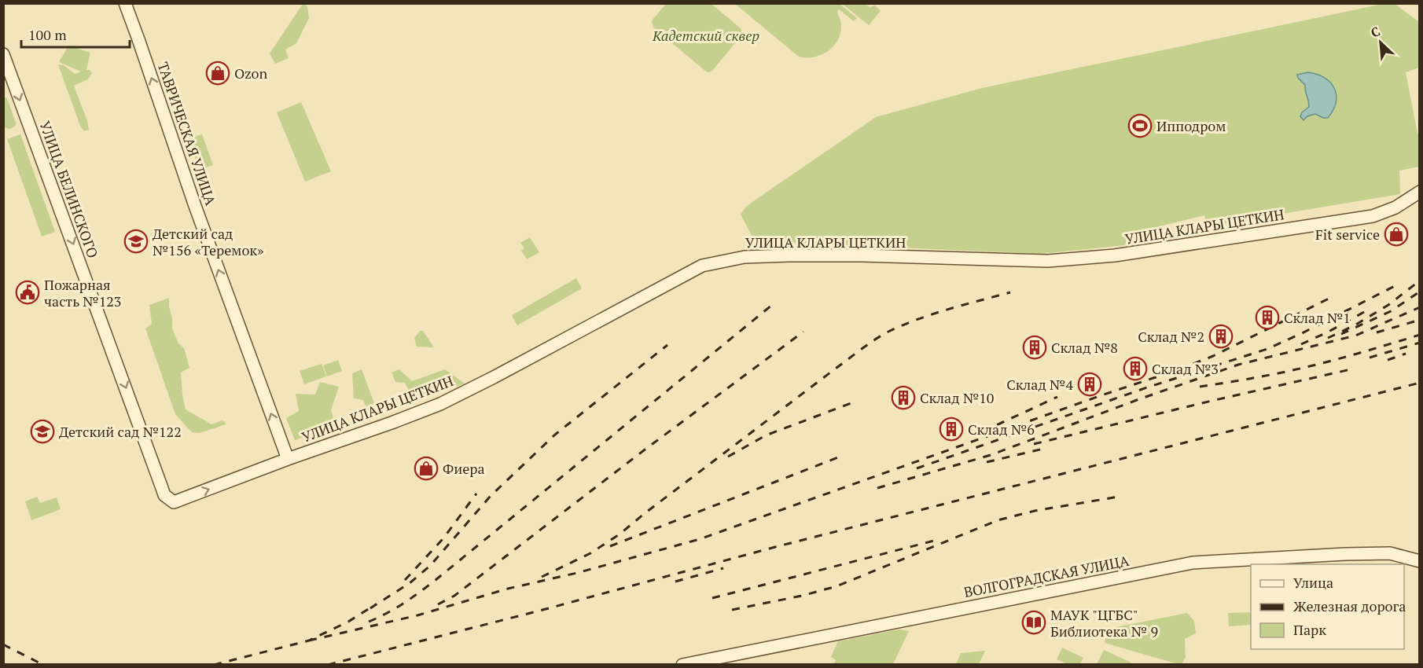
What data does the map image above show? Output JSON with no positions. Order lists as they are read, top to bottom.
{
  "streets": {
    "street": [
      "ТАВРИЧЕСКАЯ УЛИЦА",
      "УЛИЦА БЕЛИНСКОГО",
      "УЛИЦА КЛАРЫ ЦЕТКИН",
      "ВОЛГОГРАДСКАЯ УЛИЦА"
    ]
  },
  "crossings": [
    ["ТАВРИЧЕСКАЯ УЛИЦА", "УЛИЦА КЛАРЫ ЦЕТКИН"],
    ["УЛИЦА БЕЛИНСКОГО", "УЛИЦА КЛАРЫ ЦЕТКИН"]
  ],
  "one_way": ["ТАВРИЧЕСКАЯ УЛИЦА", "УЛИЦА БЕЛИНСКОГО"],
  "parks": ["Кадетский сквер"],
  "places": {
    "shop": ["Ozon", "Fit service", "Фиера"],
    "sports": ["Ипподром"],
    "school or university": ["Детский сад №156 «Теремок»", "Детский сад №122"],
    "public building": ["Пожарная часть №123"],
    "building": [
      "Склад №1",
      "Склад №2",
      "Склад №8",
      "Склад №3",
      "Склад №4",
      "Склад №10",
      "Склад №6"
    ],
    "library": ["МАУК \"ЦГБС\" Библиотека № 9"]
  },
  "legend": ["Улица", "Железная дорога", "Парк"],
  "scale_bar": "100 m",
  "north": "top left"
}
